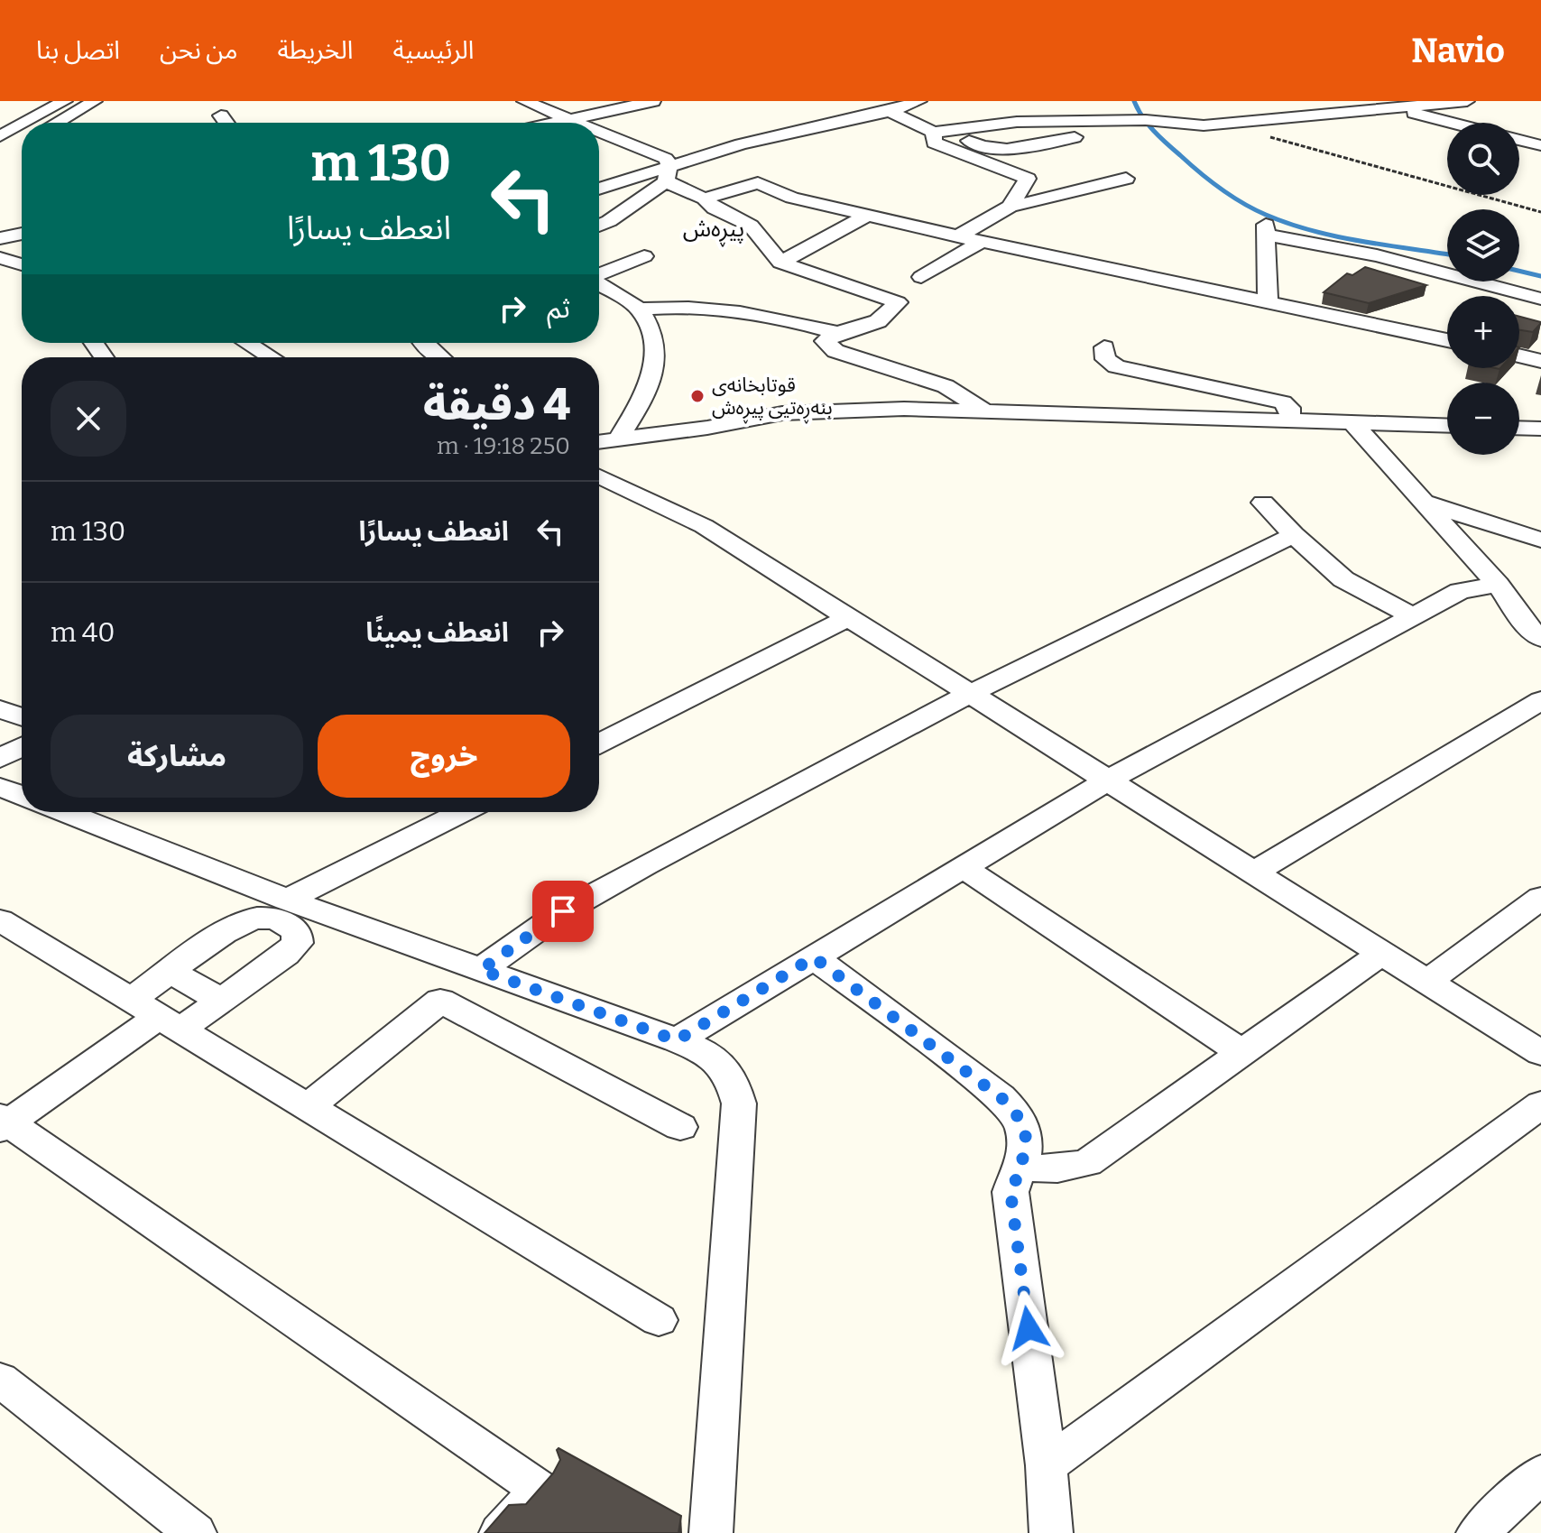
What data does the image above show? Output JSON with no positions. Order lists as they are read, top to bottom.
{
  "districts": ["پیڕەش"],
  "places": ["قوتابخانەی بنەڕەتیی پیڕەش"],
  "page": {
    "header": "Navio",
    "nav": [
      "الرئيسية",
      "الخريطة",
      "من نحن",
      "اتصل بنا"
    ],
    "map_buttons": ["+", "−"],
    "turn": ["130 m", "انعطف يسارًا"],
    "then": "ثم",
    "heading": ["4 دقيقة", "250 m · 19:18"],
    "list": [
      {
        "name": "انعطف يسارًا",
        "value": "130 m"
      },
      {
        "name": "انعطف يمينًا",
        "value": "40 m"
      }
    ],
    "buttons": ["خروج", "مشاركة"]
  }
}
